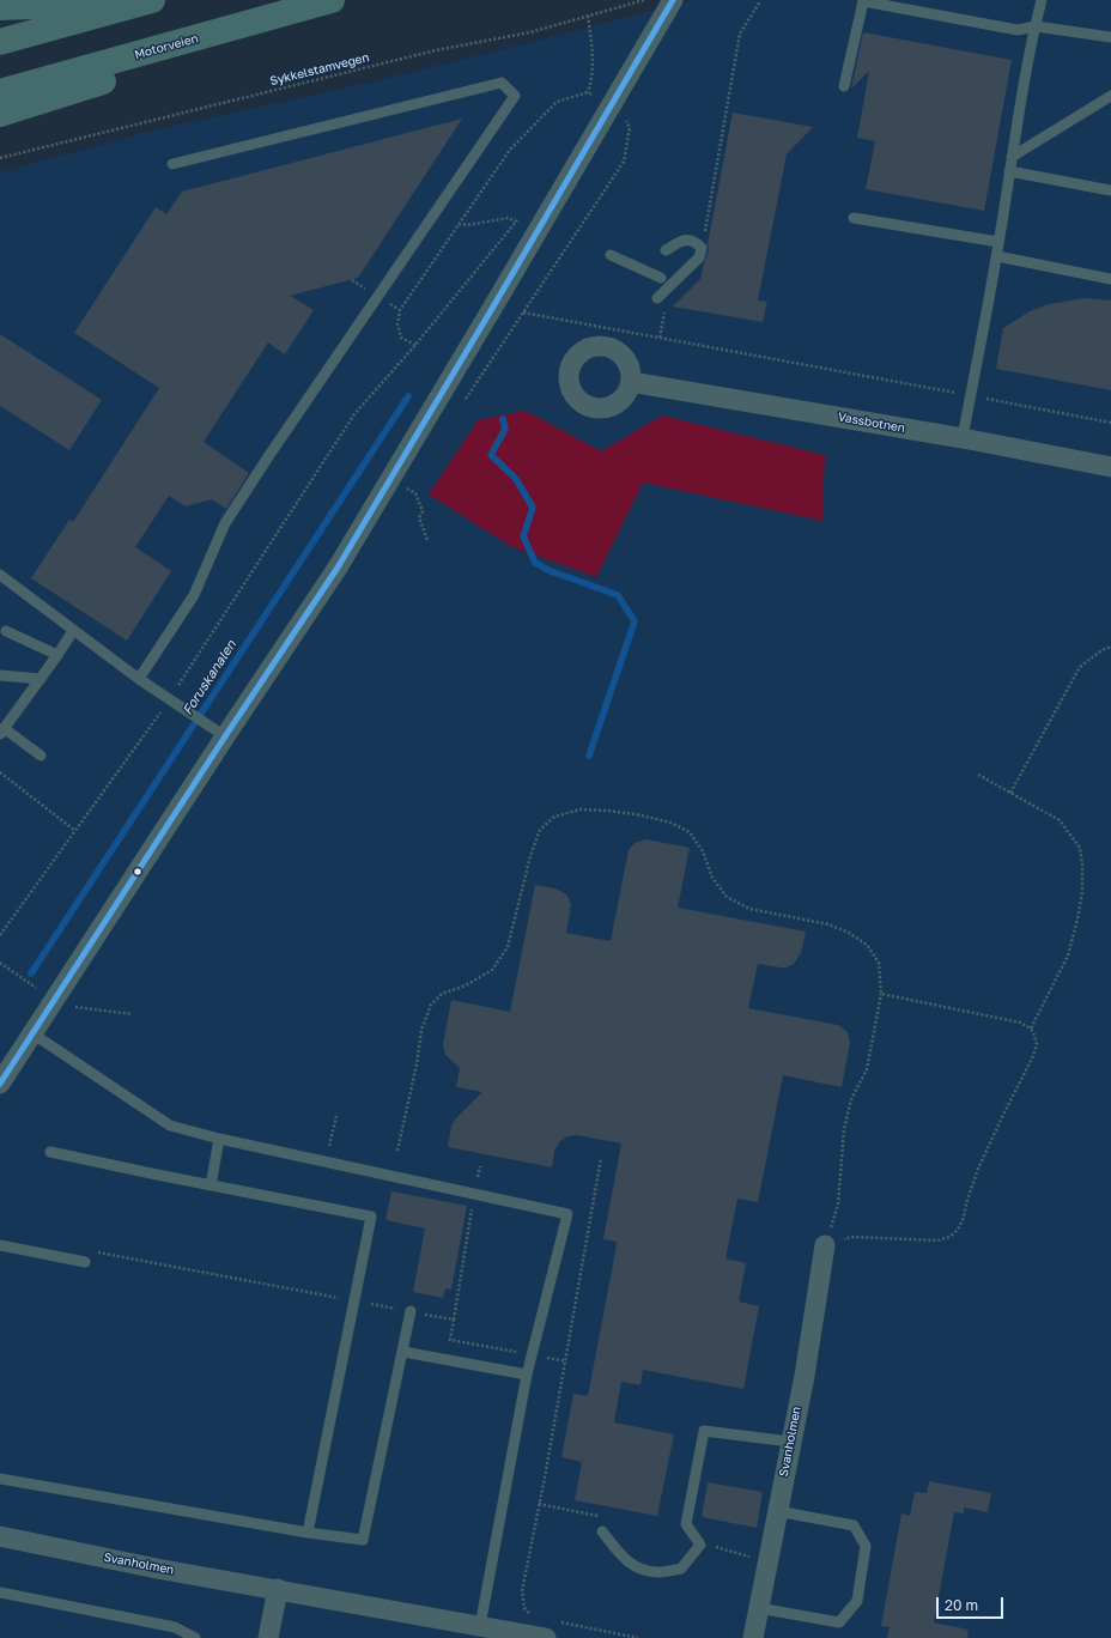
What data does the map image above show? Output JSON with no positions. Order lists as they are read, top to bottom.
{
  "streets": {
    "highway": ["Motorveien"],
    "street": ["Vassbotnen", "Svanholmen"],
    "path": ["Sykkelstamvegen"]
  },
  "water": ["Foruskanalen"],
  "scale_bar": "20 m"
}
